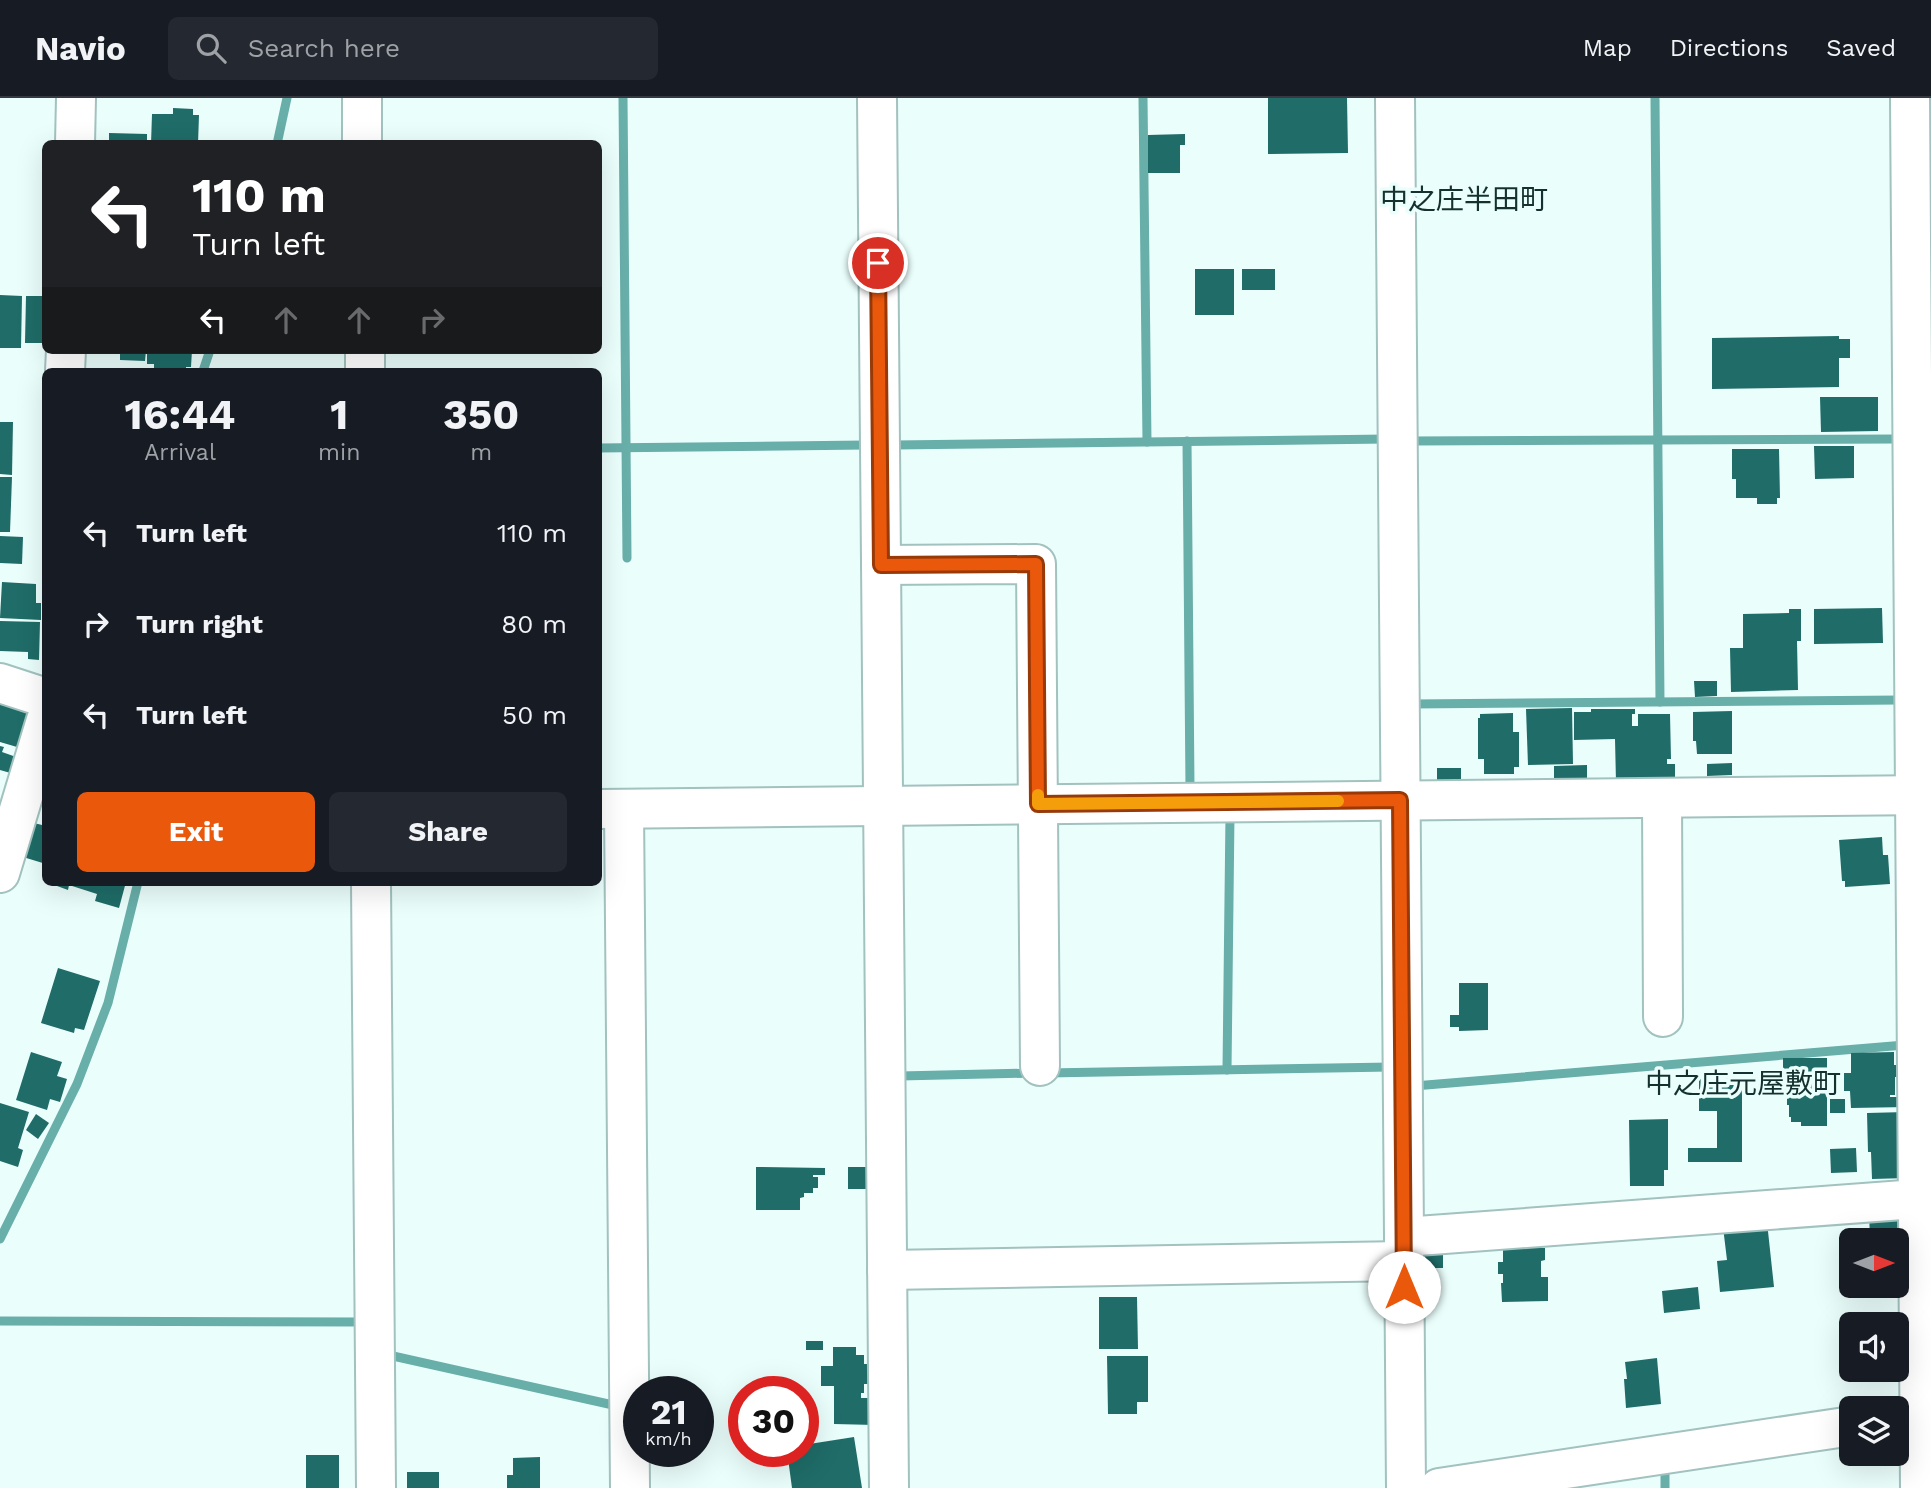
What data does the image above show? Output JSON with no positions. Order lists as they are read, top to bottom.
{
  "districts": ["中之庄半田町", "中之庄元屋敷町"],
  "north": "right",
  "page": {
    "header": "Navio",
    "search": "Search here",
    "nav": ["Map", "Directions", "Saved"],
    "turn": ["110 m", "Turn left"],
    "eta": [
      "16:44",
      "Arrival",
      "1",
      "min",
      "350",
      "m"
    ],
    "list": [
      {
        "name": "Turn left",
        "value": "110 m"
      },
      {
        "name": "Turn right",
        "value": "80 m"
      },
      {
        "name": "Turn left",
        "value": "50 m"
      }
    ],
    "buttons": ["Exit", "Share"],
    "speed": "21 km/h",
    "limit": "30"
  }
}
